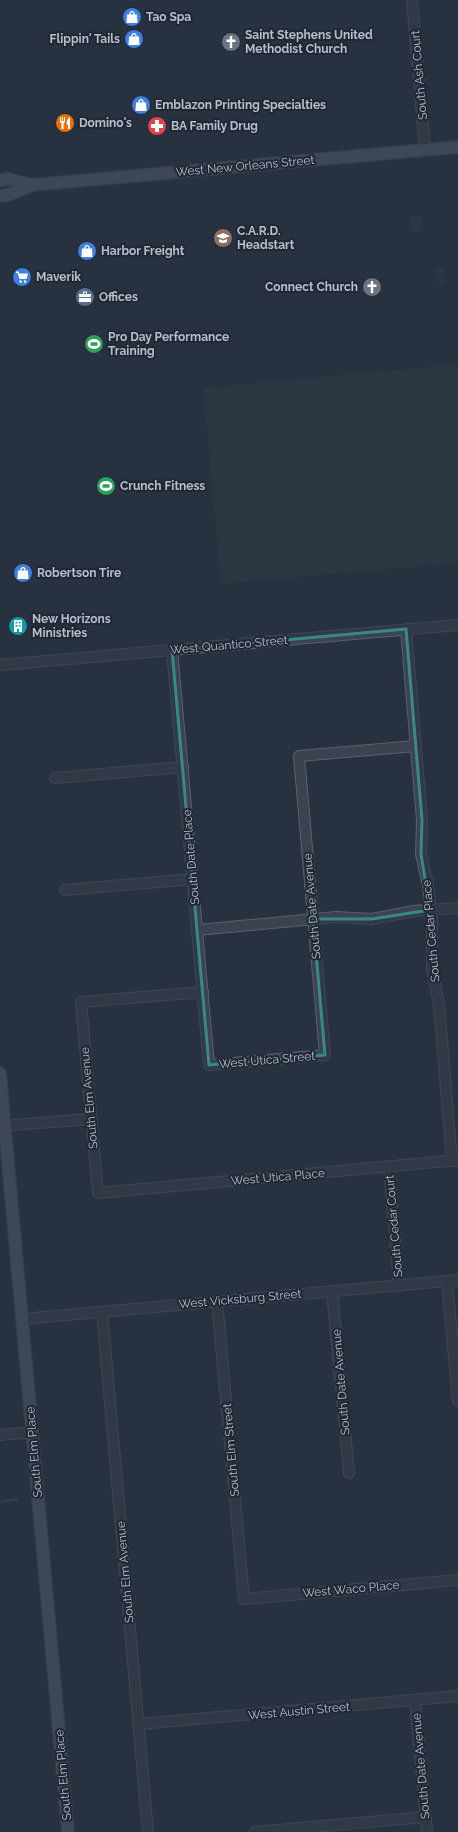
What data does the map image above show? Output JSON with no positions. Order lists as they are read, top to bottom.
{
  "streets": {
    "main road": ["West New Orleans Street", "South Elm Place"],
    "street": [
      "South Ash Court",
      "West Quantico Street",
      "South Date Place",
      "South Date Avenue",
      "South Cedar Place",
      "West Utica Street",
      "South Elm Avenue",
      "West Utica Place",
      "South Cedar Court",
      "West Vicksburg Street",
      "South Elm Street",
      "West Waco Place",
      "West Austin Street"
    ]
  },
  "crossings": [
    ["South Ash Court", "West New Orleans Street"],
    ["West Quantico Street", "South Date Place"],
    ["West Quantico Street", "South Cedar Place"],
    ["South Date Place", "West Utica Street"],
    ["South Date Place", "South Elm Avenue"],
    ["South Date Avenue", "South Cedar Place"],
    ["South Date Avenue", "West Utica Street"],
    ["South Date Avenue", "West Vicksburg Street"],
    ["South Date Avenue", "West Austin Street"],
    ["South Cedar Place", "West Utica Place"],
    ["South Elm Avenue", "West Utica Place"],
    ["South Elm Avenue", "West Vicksburg Street"],
    ["South Elm Avenue", "West Austin Street"],
    ["West Utica Place", "South Cedar Court"],
    ["South Cedar Court", "West Vicksburg Street"],
    ["West Vicksburg Street", "South Elm Street"],
    ["West Vicksburg Street", "South Elm Place"],
    ["South Elm Street", "West Waco Place"]
  ],
  "places": {
    "shop": [
      "Tao Spa",
      "Flippin' Tails",
      "Emblazon Printing Specialties",
      "Harbor Freight",
      "Robertson Tire"
    ],
    "church": ["Saint Stephens United Methodist Church", "Connect Church"],
    "restaurant": ["Domino's"],
    "pharmacy": ["BA Family Drug"],
    "school or university": ["C.A.R.D. Headstart"],
    "supermarket": ["Maverik"],
    "office": ["Offices"],
    "sports": ["Pro Day Performance Training", "Crunch Fitness"],
    "building": ["New Horizons Ministries"]
  }
}
